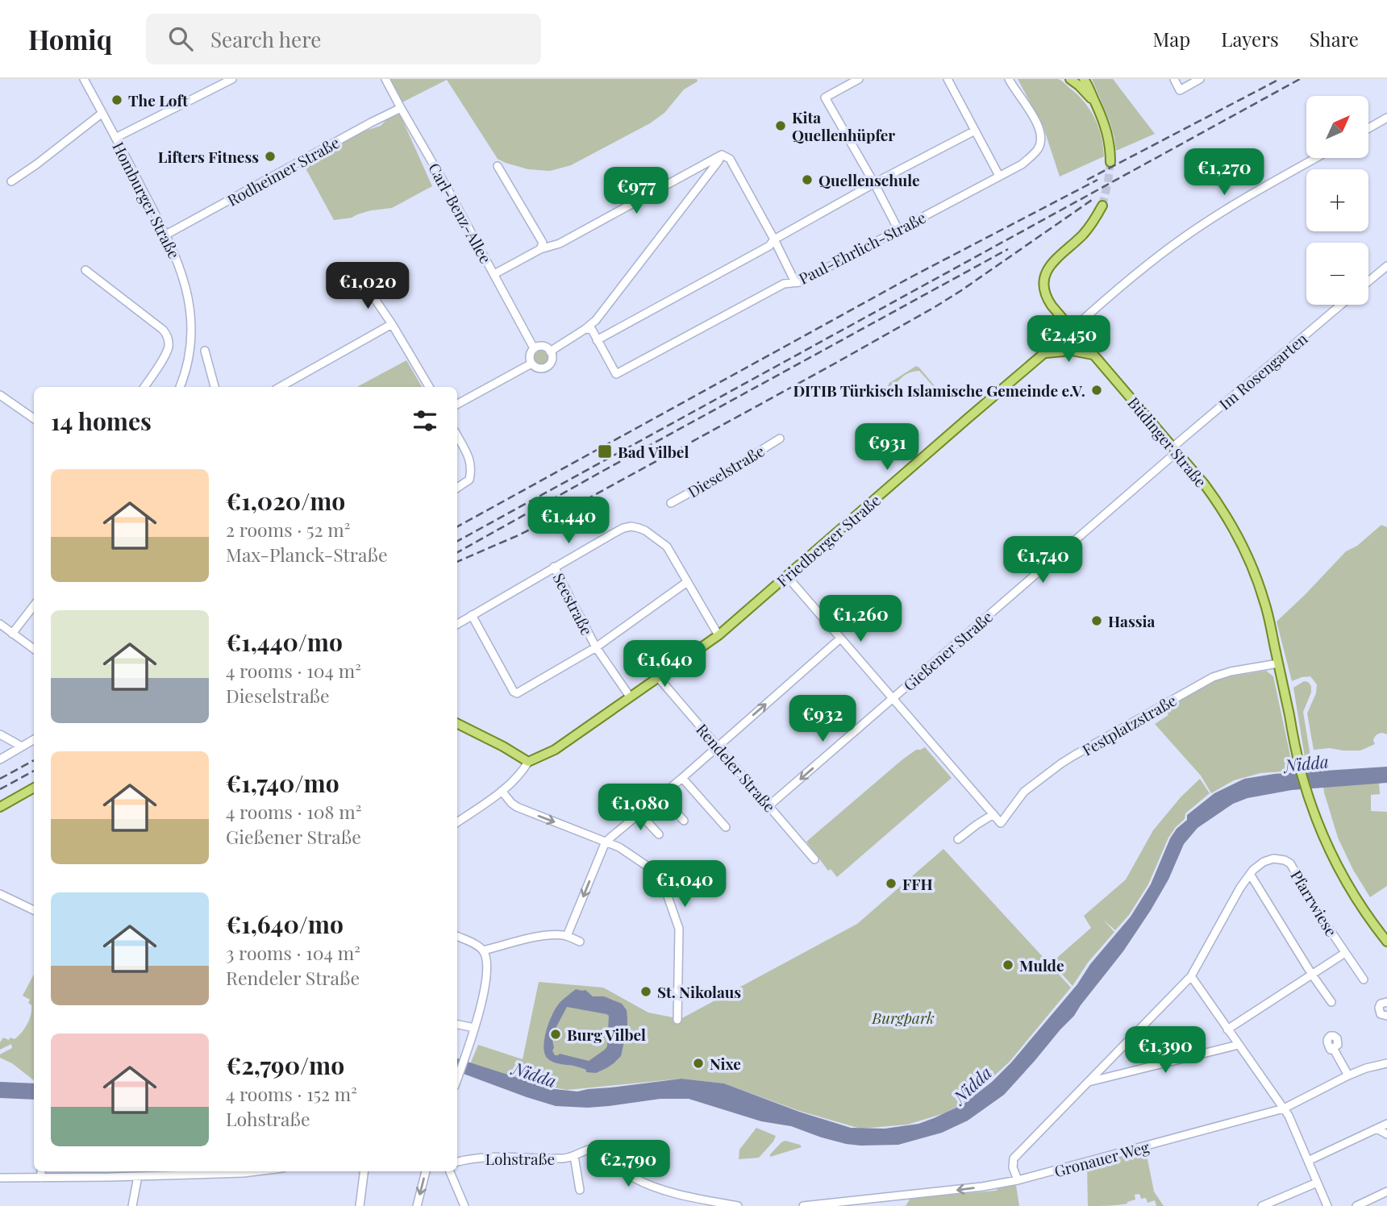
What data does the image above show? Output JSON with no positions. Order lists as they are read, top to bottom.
{
  "streets": {
    "main road": ["Büdinger Straße", "Friedberger Straße"],
    "street": [
      "Rodheimer Straße",
      "Homburger Straße",
      "Carl-Benz-Allee",
      "Paul-Ehrlich-Straße",
      "Im Rosengarten",
      "Dieselstraße",
      "Seestraße",
      "Gießener Straße",
      "Festplatzstraße",
      "Rendeler Straße",
      "Pfarrwiese",
      "Lohstraße",
      "Gronauer Weg"
    ]
  },
  "crossings": [
    ["Rodheimer Straße", "Homburger Straße"],
    ["Rodheimer Straße", "Carl-Benz-Allee"],
    ["Im Rosengarten", "Büdinger Straße"],
    ["Im Rosengarten", "Gießener Straße"],
    ["Büdinger Straße", "Friedberger Straße"],
    ["Büdinger Straße", "Gießener Straße"],
    ["Büdinger Straße", "Festplatzstraße"],
    ["Friedberger Straße", "Seestraße"],
    ["Friedberger Straße", "Rendeler Straße"],
    ["Gießener Straße", "Rendeler Straße"],
    ["Pfarrwiese", "Gronauer Weg"]
  ],
  "one_way": ["Gronauer Weg"],
  "water": ["Nidda"],
  "parks": ["Burgpark"],
  "places": {
    "other": [
      "The Loft",
      "Kita Quellenhüpfer",
      "Lifters Fitness",
      "Quellenschule",
      "DITIB Türkisch Islamische Gemeinde e.V.",
      "Hassia",
      "FFH",
      "Mulde",
      "St. Nikolaus",
      "Burg Vilbel",
      "Nixe"
    ],
    "transit": ["Bad Vilbel"]
  },
  "north": "top right",
  "page": {
    "header": "Homiq",
    "search": "Search here",
    "nav": ["Map", "Layers", "Share"],
    "map_buttons": ["+", "−"],
    "price": [
      "€1,270",
      "€977",
      "€1,020",
      "€2,450",
      "€931",
      "€1,440",
      "€1,740",
      "€1,260",
      "€1,640",
      "€932",
      "€1,080",
      "€1,040",
      "€1,390",
      "€2,790"
    ],
    "heading": "14 homes",
    "list": [
      {
        "name": "€1,020/mo",
        "note": "2 rooms · 52 m² · Max-Planck-Straße"
      },
      {
        "name": "€1,440/mo",
        "note": "4 rooms · 104 m² · Dieselstraße"
      },
      {
        "name": "€1,740/mo",
        "note": "4 rooms · 108 m² · Gießener Straße"
      },
      {
        "name": "€1,640/mo",
        "note": "3 rooms · 104 m² · Rendeler Straße"
      },
      {
        "name": "€2,790/mo",
        "note": "4 rooms · 152 m² · Lohstraße"
      }
    ]
  }
}
